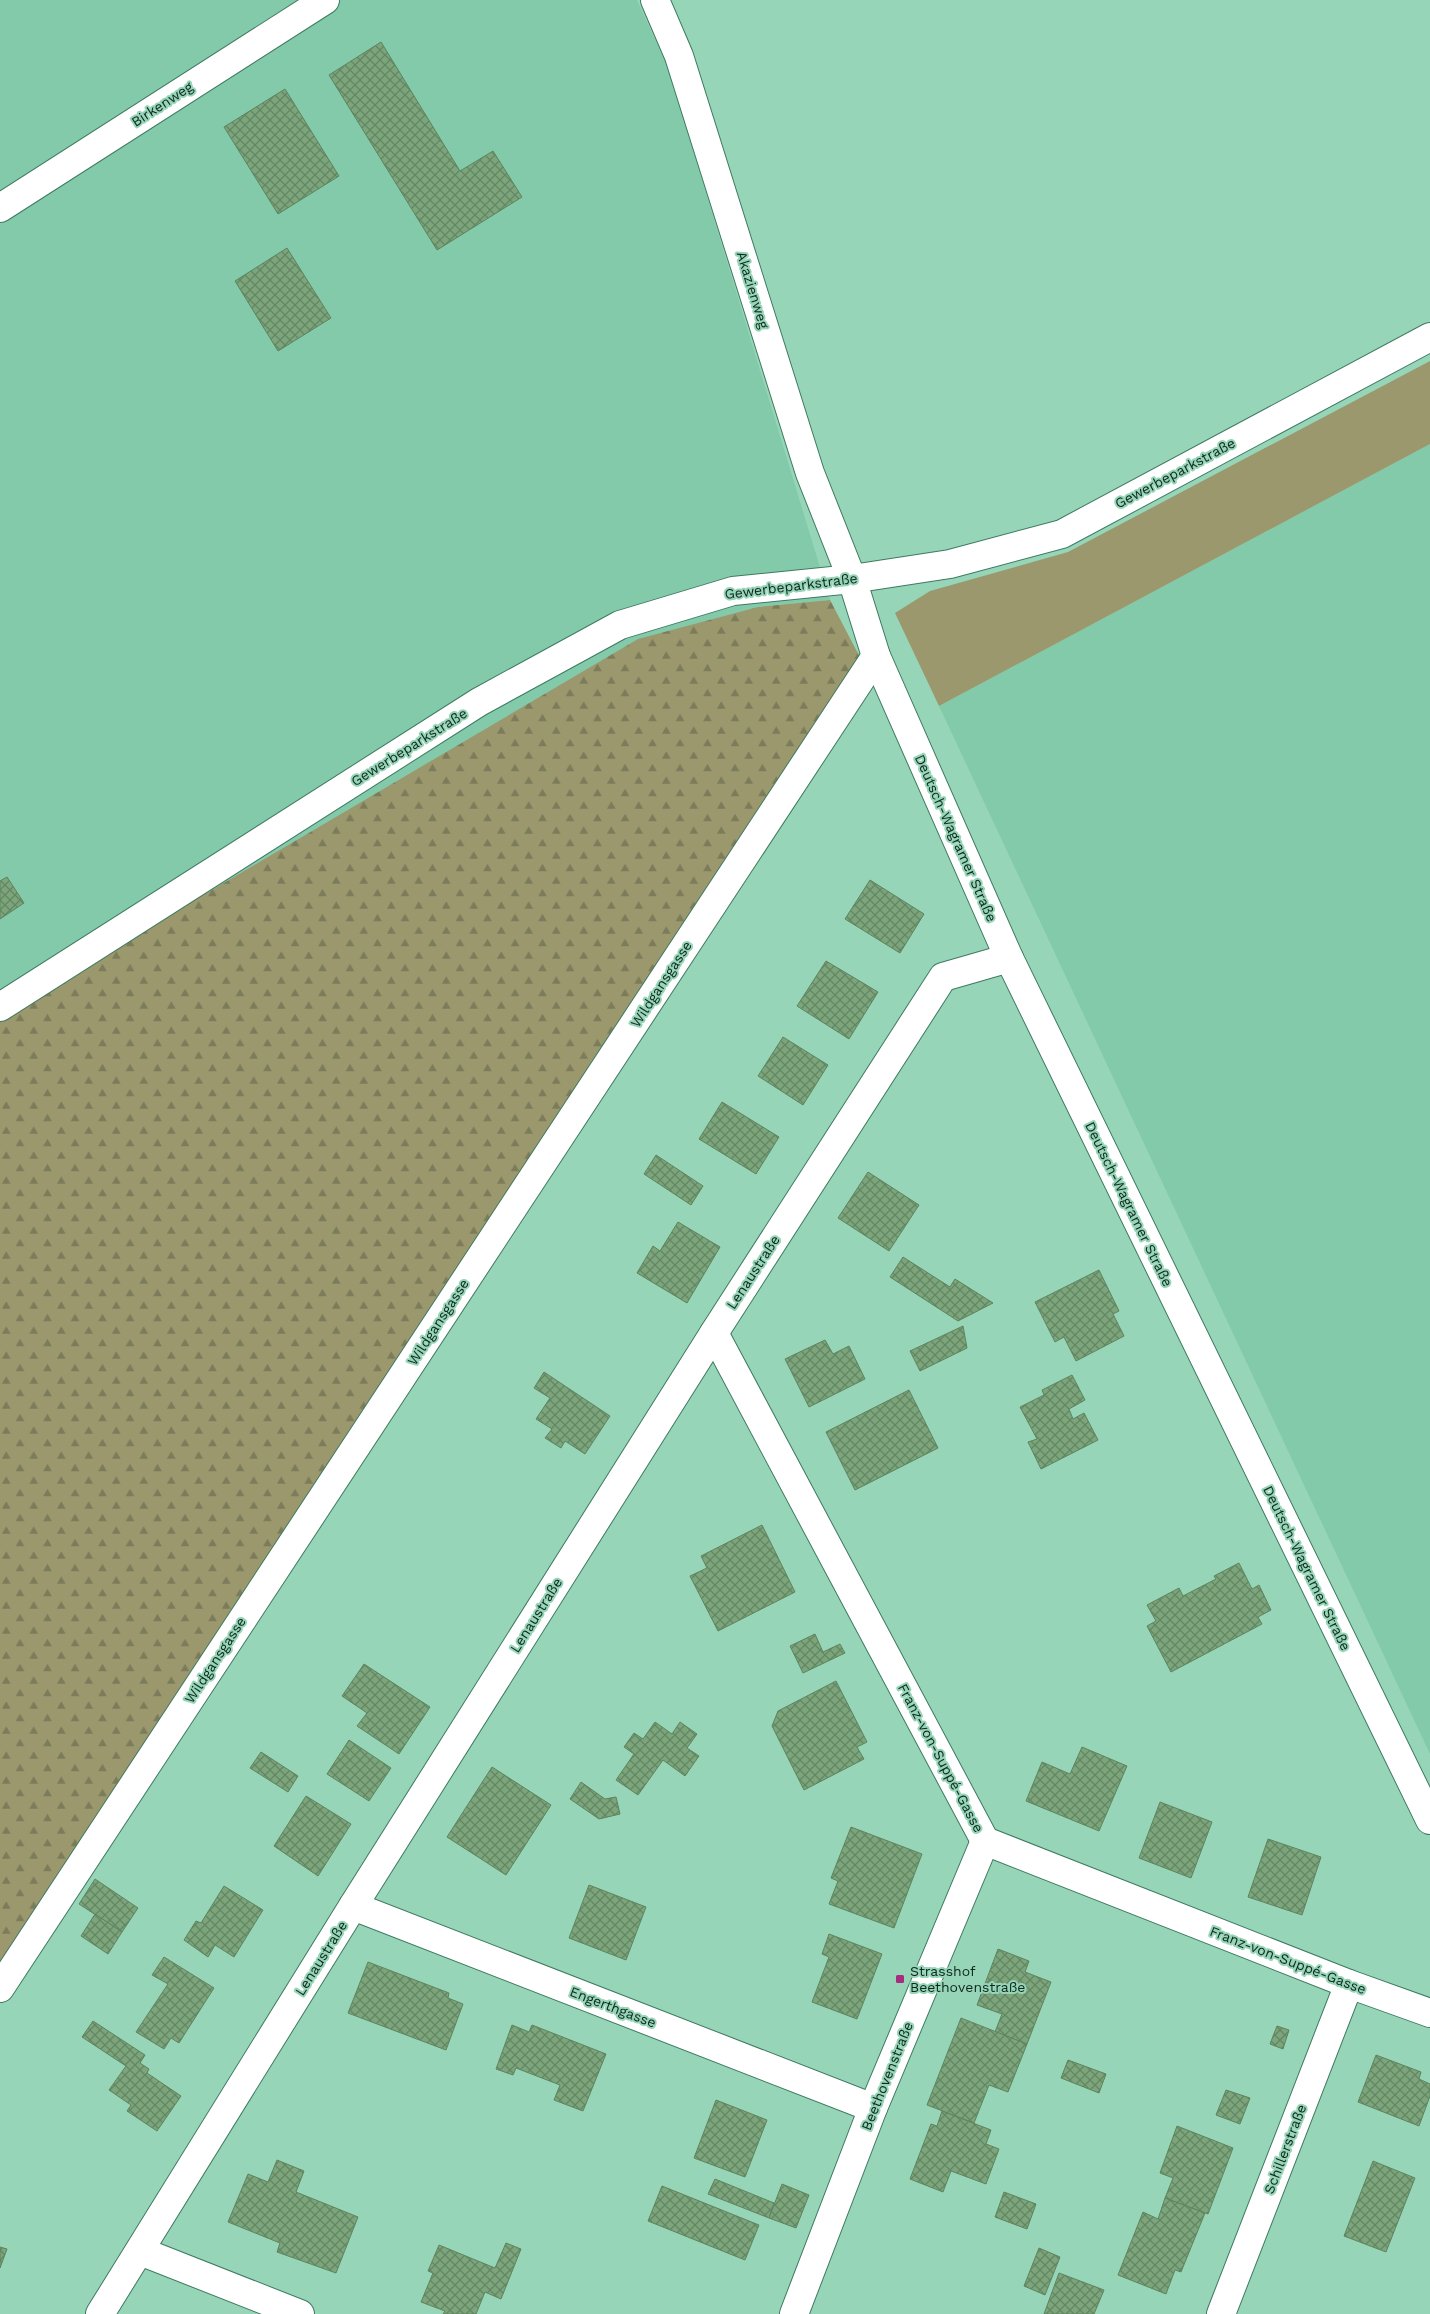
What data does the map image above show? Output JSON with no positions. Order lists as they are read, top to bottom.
{
  "streets": {
    "street": [
      "Birkenweg",
      "Akazienweg",
      "Gewerbeparkstraße",
      "Deutsch-Wagramer Straße",
      "Wildgansgasse",
      "Lenaustraße",
      "Franz-von-Suppé-Gasse",
      "Engerthgasse",
      "Beethovenstraße",
      "Schillerstraße"
    ]
  },
  "crossings": [
    ["Akazienweg", "Gewerbeparkstraße"],
    ["Akazienweg", "Deutsch-Wagramer Straße"],
    ["Gewerbeparkstraße", "Deutsch-Wagramer Straße"],
    ["Deutsch-Wagramer Straße", "Wildgansgasse"],
    ["Deutsch-Wagramer Straße", "Lenaustraße"],
    ["Lenaustraße", "Franz-von-Suppé-Gasse"],
    ["Lenaustraße", "Engerthgasse"],
    ["Franz-von-Suppé-Gasse", "Beethovenstraße"],
    ["Franz-von-Suppé-Gasse", "Schillerstraße"],
    ["Engerthgasse", "Beethovenstraße"]
  ],
  "places": {
    "transit": ["Strasshof Beethovenstraße"]
  }
}
